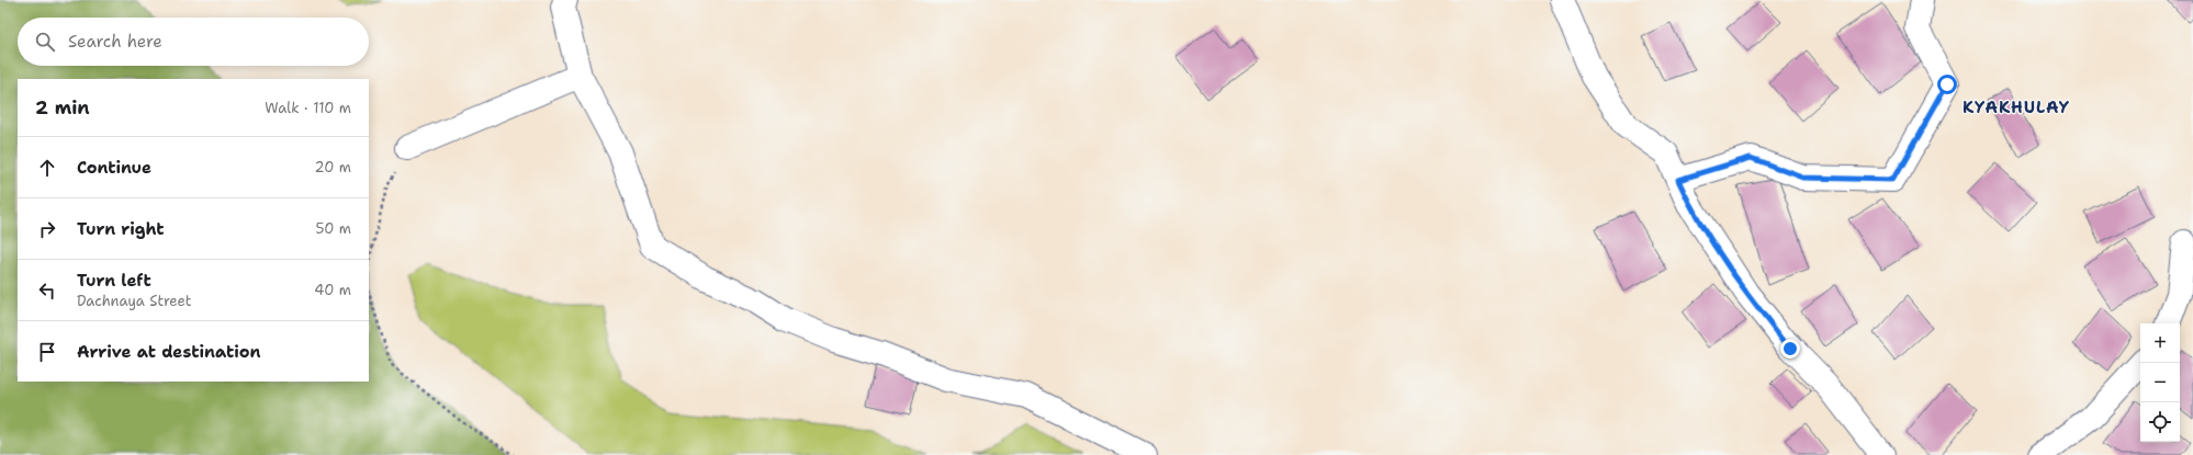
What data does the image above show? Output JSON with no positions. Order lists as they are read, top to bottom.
{
  "districts": ["KYAKHULAY"],
  "page": {
    "search": "Search here",
    "heading": ["2 min", "Walk · 110 m"],
    "list": [
      ["Continue", "20 m"],
      ["Turn right", "50 m"],
      ["Turn left", "Dachnaya Street", "40 m"],
      "Arrive at destination"
    ],
    "map_buttons": ["+", "−"]
  }
}
